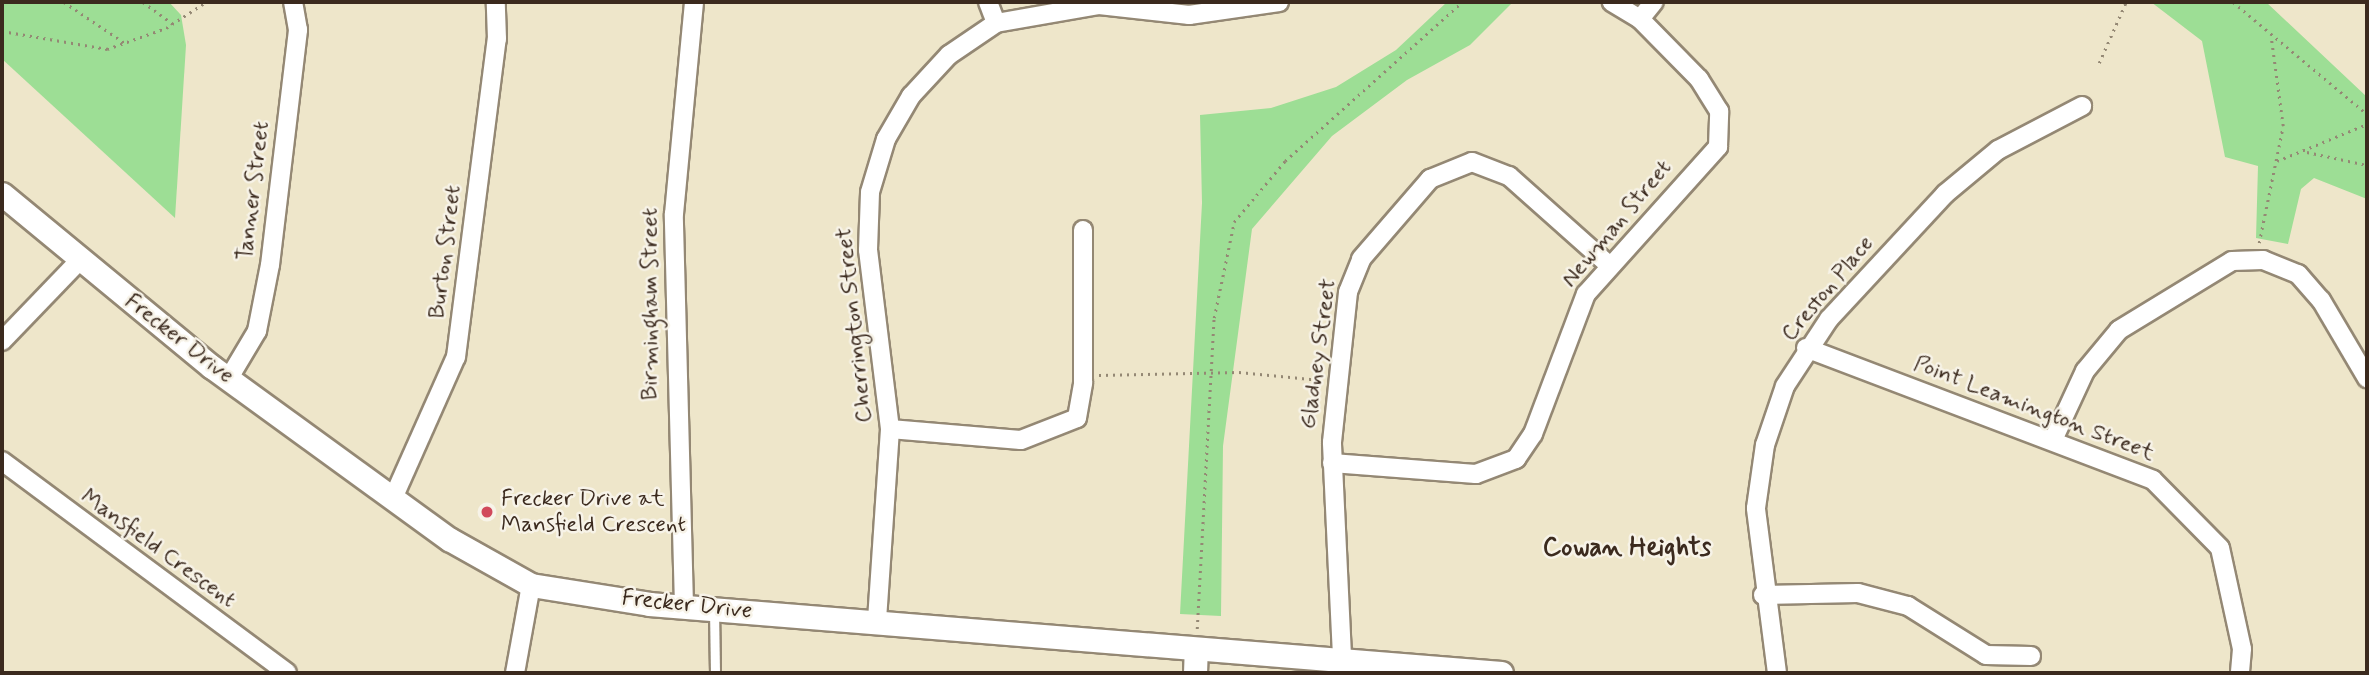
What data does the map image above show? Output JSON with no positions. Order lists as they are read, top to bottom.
{
  "streets": {
    "street": [
      "Tanner Street",
      "Newman Street",
      "Burton Street",
      "Creston Place",
      "Birmingham Street",
      "Cherrington Street",
      "Frecker Drive",
      "Gladney Street",
      "Point Leamington Street",
      "Mansfield Crescent"
    ]
  },
  "crossings": [
    ["Tanner Street", "Frecker Drive"],
    ["Newman Street", "Gladney Street"],
    ["Burton Street", "Frecker Drive"],
    ["Creston Place", "Point Leamington Street"],
    ["Birmingham Street", "Frecker Drive"],
    ["Cherrington Street", "Frecker Drive"],
    ["Frecker Drive", "Gladney Street"]
  ],
  "districts": ["Cowan Heights"],
  "places": ["Frecker Drive at Mansfield Crescent"]
}
